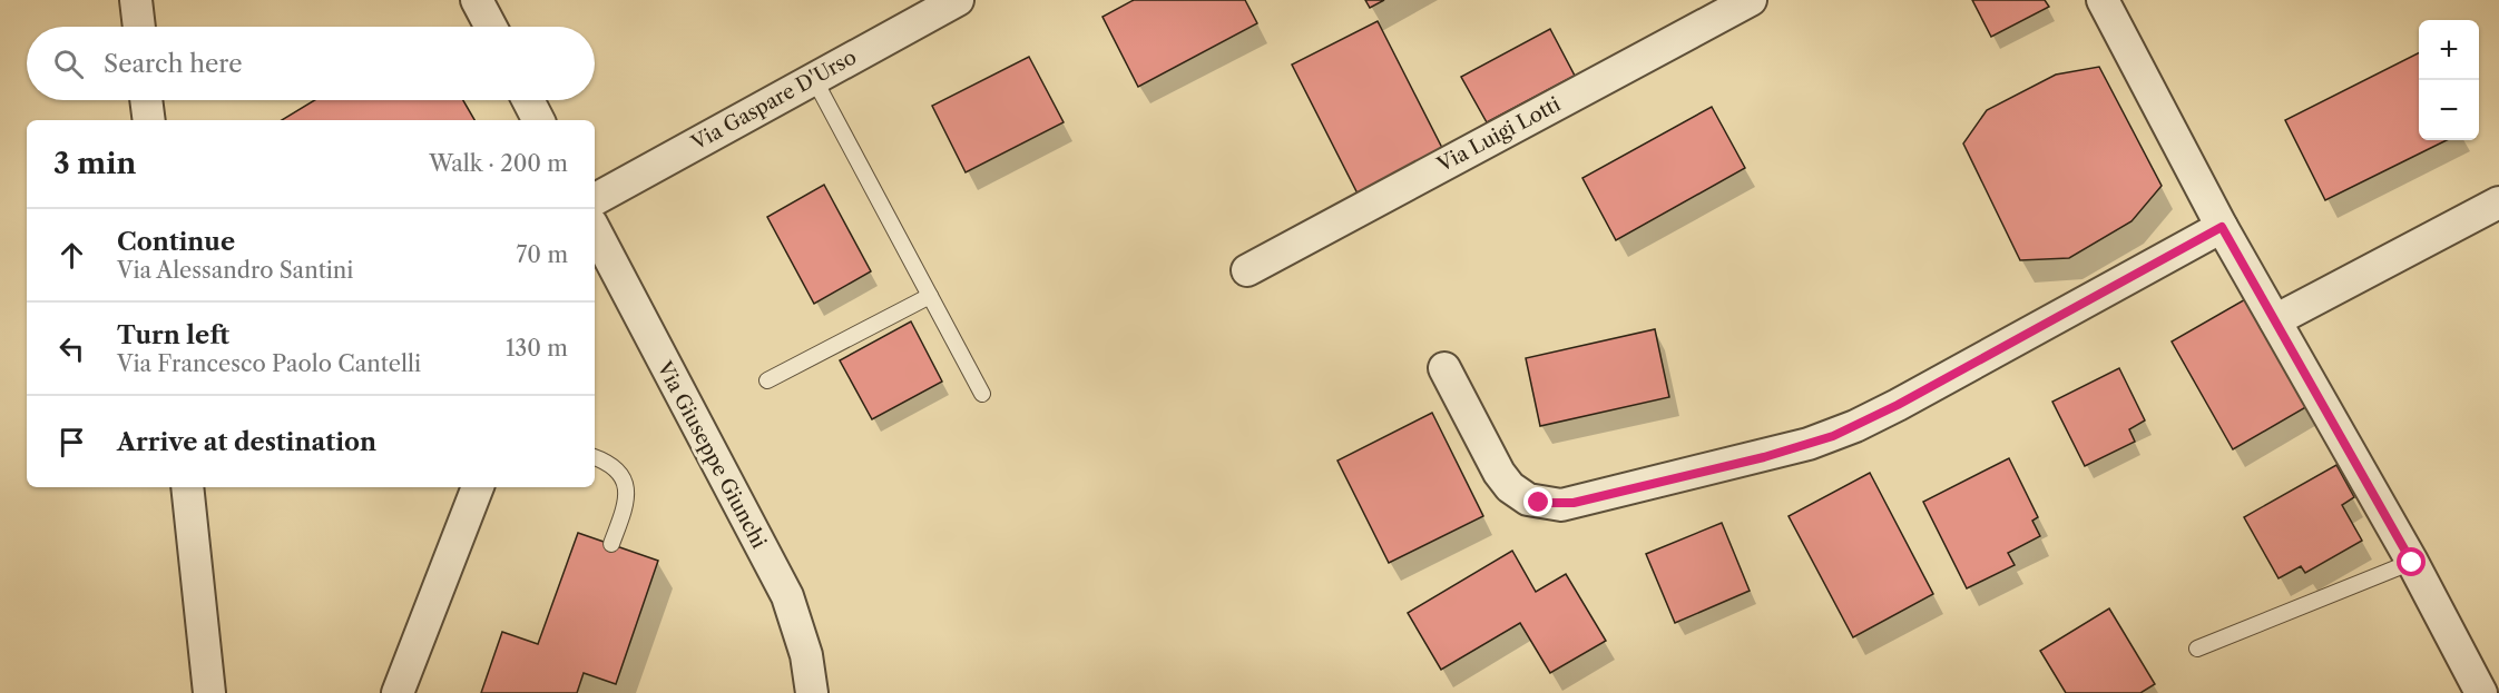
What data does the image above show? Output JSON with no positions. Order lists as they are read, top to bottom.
{
  "streets": {
    "street": ["Via Gaspare D'Urso", "Via Luigi Lotti", "Via Giuseppe Giunchi"]
  },
  "page": {
    "map_buttons": ["+", "−"],
    "search": "Search here",
    "heading": ["3 min", "Walk · 200 m"],
    "list": [
      ["Continue", "Via Alessandro Santini", "70 m"],
      ["Turn left", "Via Francesco Paolo Cantelli", "130 m"],
      "Arrive at destination"
    ]
  }
}
